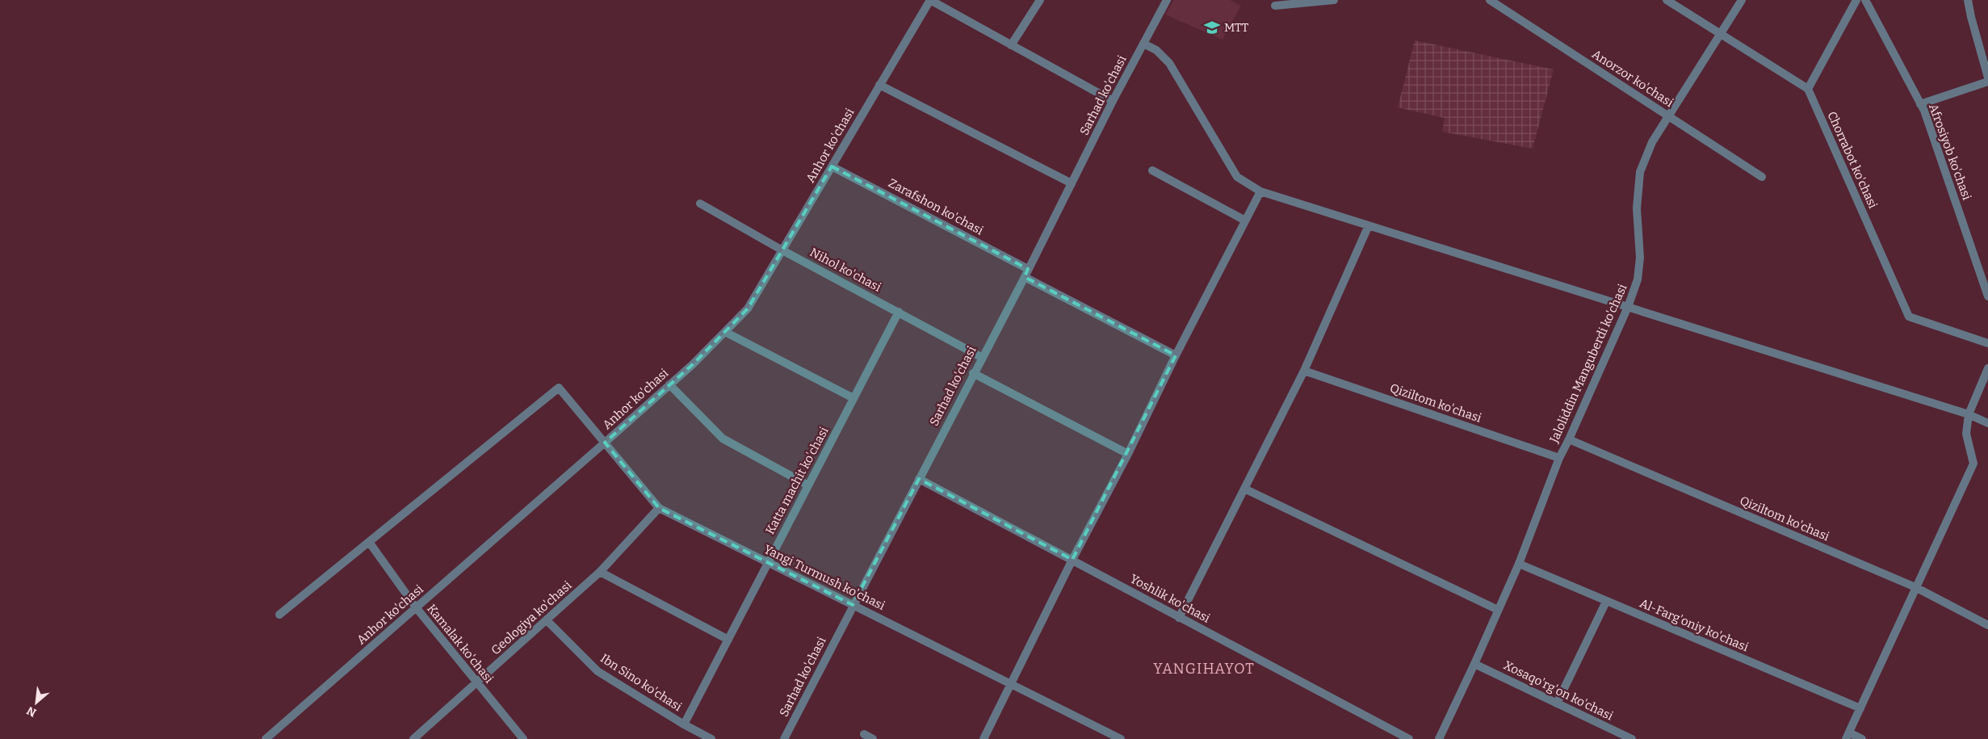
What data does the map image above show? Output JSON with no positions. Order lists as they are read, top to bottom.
{
  "streets": {
    "street": [
      "Anorzor ko'chasi",
      "Sarhad ko'chasi",
      "Anhor ko'chasi",
      "Afrosiyob ko'chasi",
      "Chorrabot ko'chasi",
      "Zarafshon ko'chasi",
      "Nihol ko'chasi",
      "Jaloliddin Manguberdi ko'chasi",
      "Qiziltom ko'chasi",
      "Katta machit ko'chasi",
      "Yangi Turmush ko'chasi",
      "Yoshlik ko'chasi",
      "Geologiya ko'chasi",
      "Al-Farg'oniy ko'chasi",
      "Kamalak ko'chasi",
      "Ibn Sino ko'chasi",
      "Xosaqo'rg'on ko'chasi"
    ]
  },
  "crossings": [
    ["Anorzor ko'chasi", "Jaloliddin Manguberdi ko'chasi"],
    ["Sarhad ko'chasi", "Zarafshon ko'chasi"],
    ["Sarhad ko'chasi", "Nihol ko'chasi"],
    ["Sarhad ko'chasi", "Yangi Turmush ko'chasi"],
    ["Sarhad ko'chasi", "Yoshlik ko'chasi"],
    ["Anhor ko'chasi", "Zarafshon ko'chasi"],
    ["Anhor ko'chasi", "Nihol ko'chasi"],
    ["Anhor ko'chasi", "Yangi Turmush ko'chasi"],
    ["Anhor ko'chasi", "Kamalak ko'chasi"],
    ["Nihol ko'chasi", "Katta machit ko'chasi"],
    ["Jaloliddin Manguberdi ko'chasi", "Qiziltom ko'chasi"],
    ["Jaloliddin Manguberdi ko'chasi", "Al-Farg'oniy ko'chasi"],
    ["Jaloliddin Manguberdi ko'chasi", "Xosaqo'rg'on ko'chasi"],
    ["Katta machit ko'chasi", "Yangi Turmush ko'chasi"],
    ["Katta machit ko'chasi", "Ibn Sino ko'chasi"],
    ["Yangi Turmush ko'chasi", "Geologiya ko'chasi"],
    ["Yangi Turmush ko'chasi", "Kamalak ko'chasi"],
    ["Geologiya ko'chasi", "Kamalak ko'chasi"],
    ["Geologiya ko'chasi", "Ibn Sino ko'chasi"]
  ],
  "districts": ["YANGIHAYOT"],
  "places": {
    "school or university": ["MTT"]
  },
  "north": "bottom left"
}
